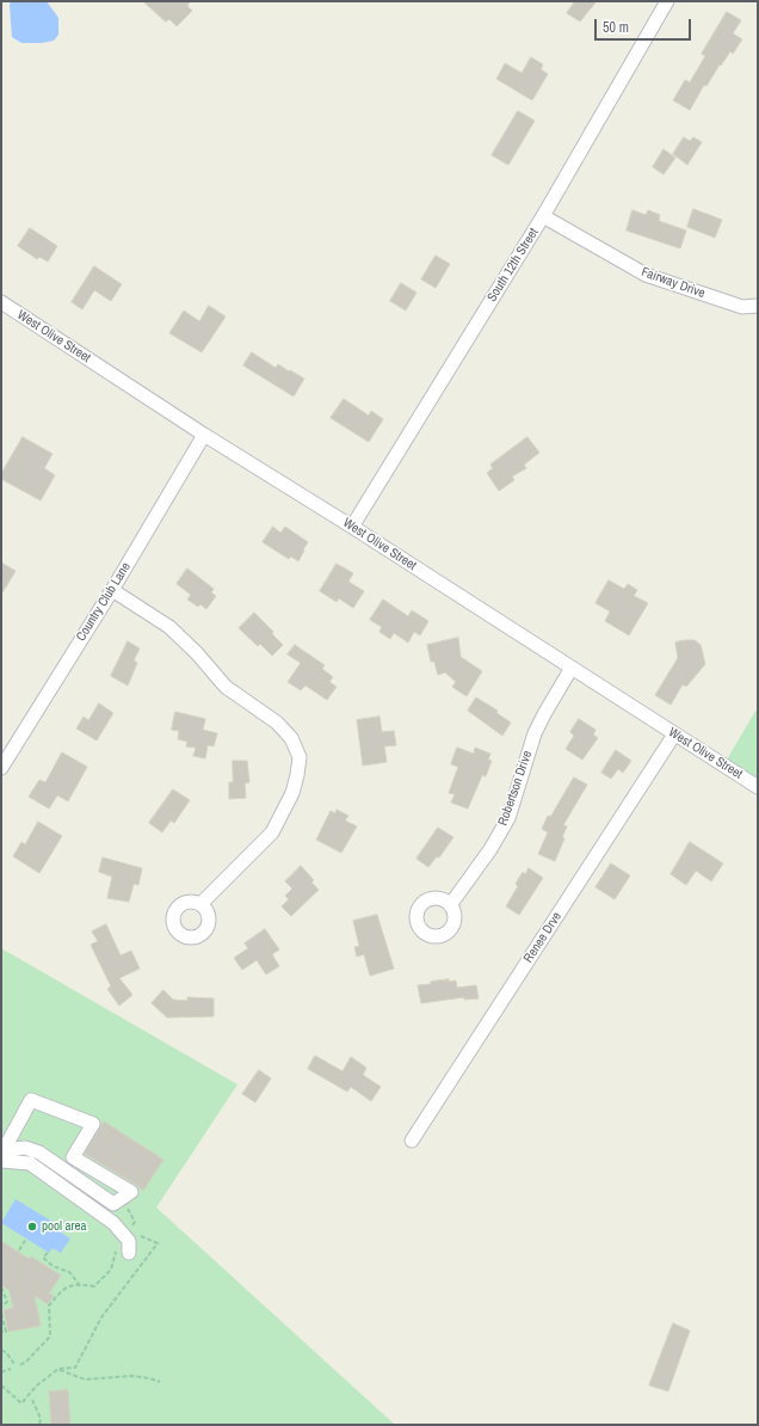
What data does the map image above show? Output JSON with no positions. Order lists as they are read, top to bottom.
{
  "streets": {
    "street": [
      "South 12th Street",
      "Fairway Drive",
      "West Olive Street",
      "Country Club Lane",
      "Robertson Drive",
      "Renee Drve"
    ]
  },
  "crossings": [
    ["South 12th Street", "Fairway Drive"],
    ["South 12th Street", "West Olive Street"],
    ["West Olive Street", "Country Club Lane"],
    ["West Olive Street", "Robertson Drive"],
    ["West Olive Street", "Renee Drve"]
  ],
  "places": ["pool area"],
  "scale_bar": "50 m"
}
